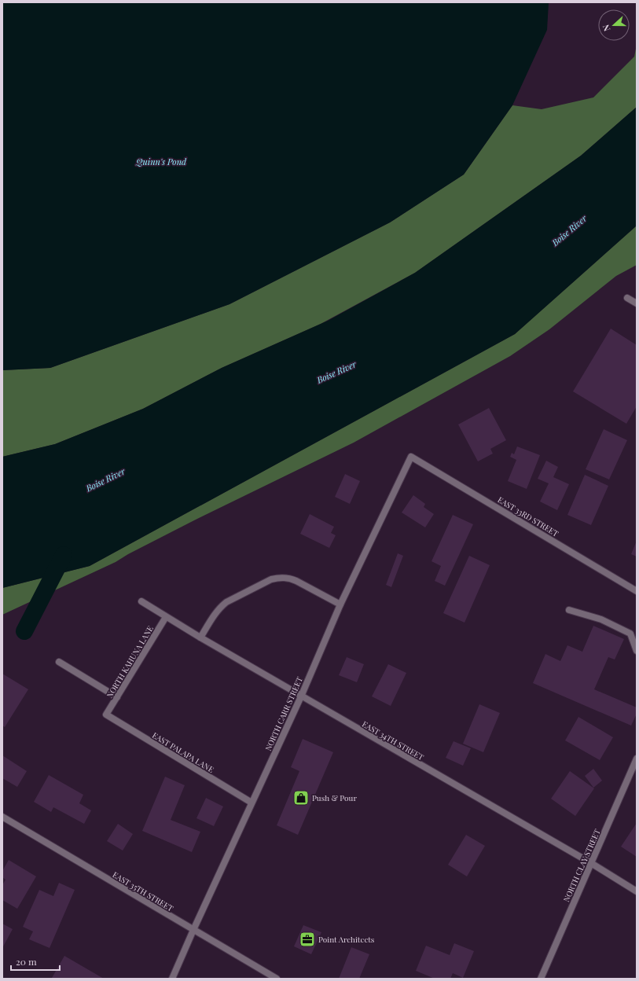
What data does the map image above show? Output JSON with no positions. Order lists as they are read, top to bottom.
{
  "streets": {
    "street": [
      "EAST 33RD STREET",
      "NORTH KAHUNA LANE",
      "NORTH CARR STREET",
      "EAST 34TH STREET",
      "EAST PALAPA LANE",
      "NORTH CLAY STREET",
      "EAST 35TH STREET"
    ]
  },
  "crossings": [
    ["EAST 33RD STREET", "NORTH CARR STREET"],
    ["NORTH KAHUNA LANE", "EAST 34TH STREET"],
    ["NORTH KAHUNA LANE", "EAST PALAPA LANE"],
    ["NORTH CARR STREET", "EAST 34TH STREET"],
    ["NORTH CARR STREET", "EAST PALAPA LANE"],
    ["NORTH CARR STREET", "EAST 35TH STREET"],
    ["EAST 34TH STREET", "NORTH CLAY STREET"]
  ],
  "water": ["Quinn's Pond", "Boise River"],
  "places": {
    "shop": ["Push & Pour"],
    "office": ["Point Architects"]
  },
  "scale_bar": "20 m",
  "north": "left"
}
